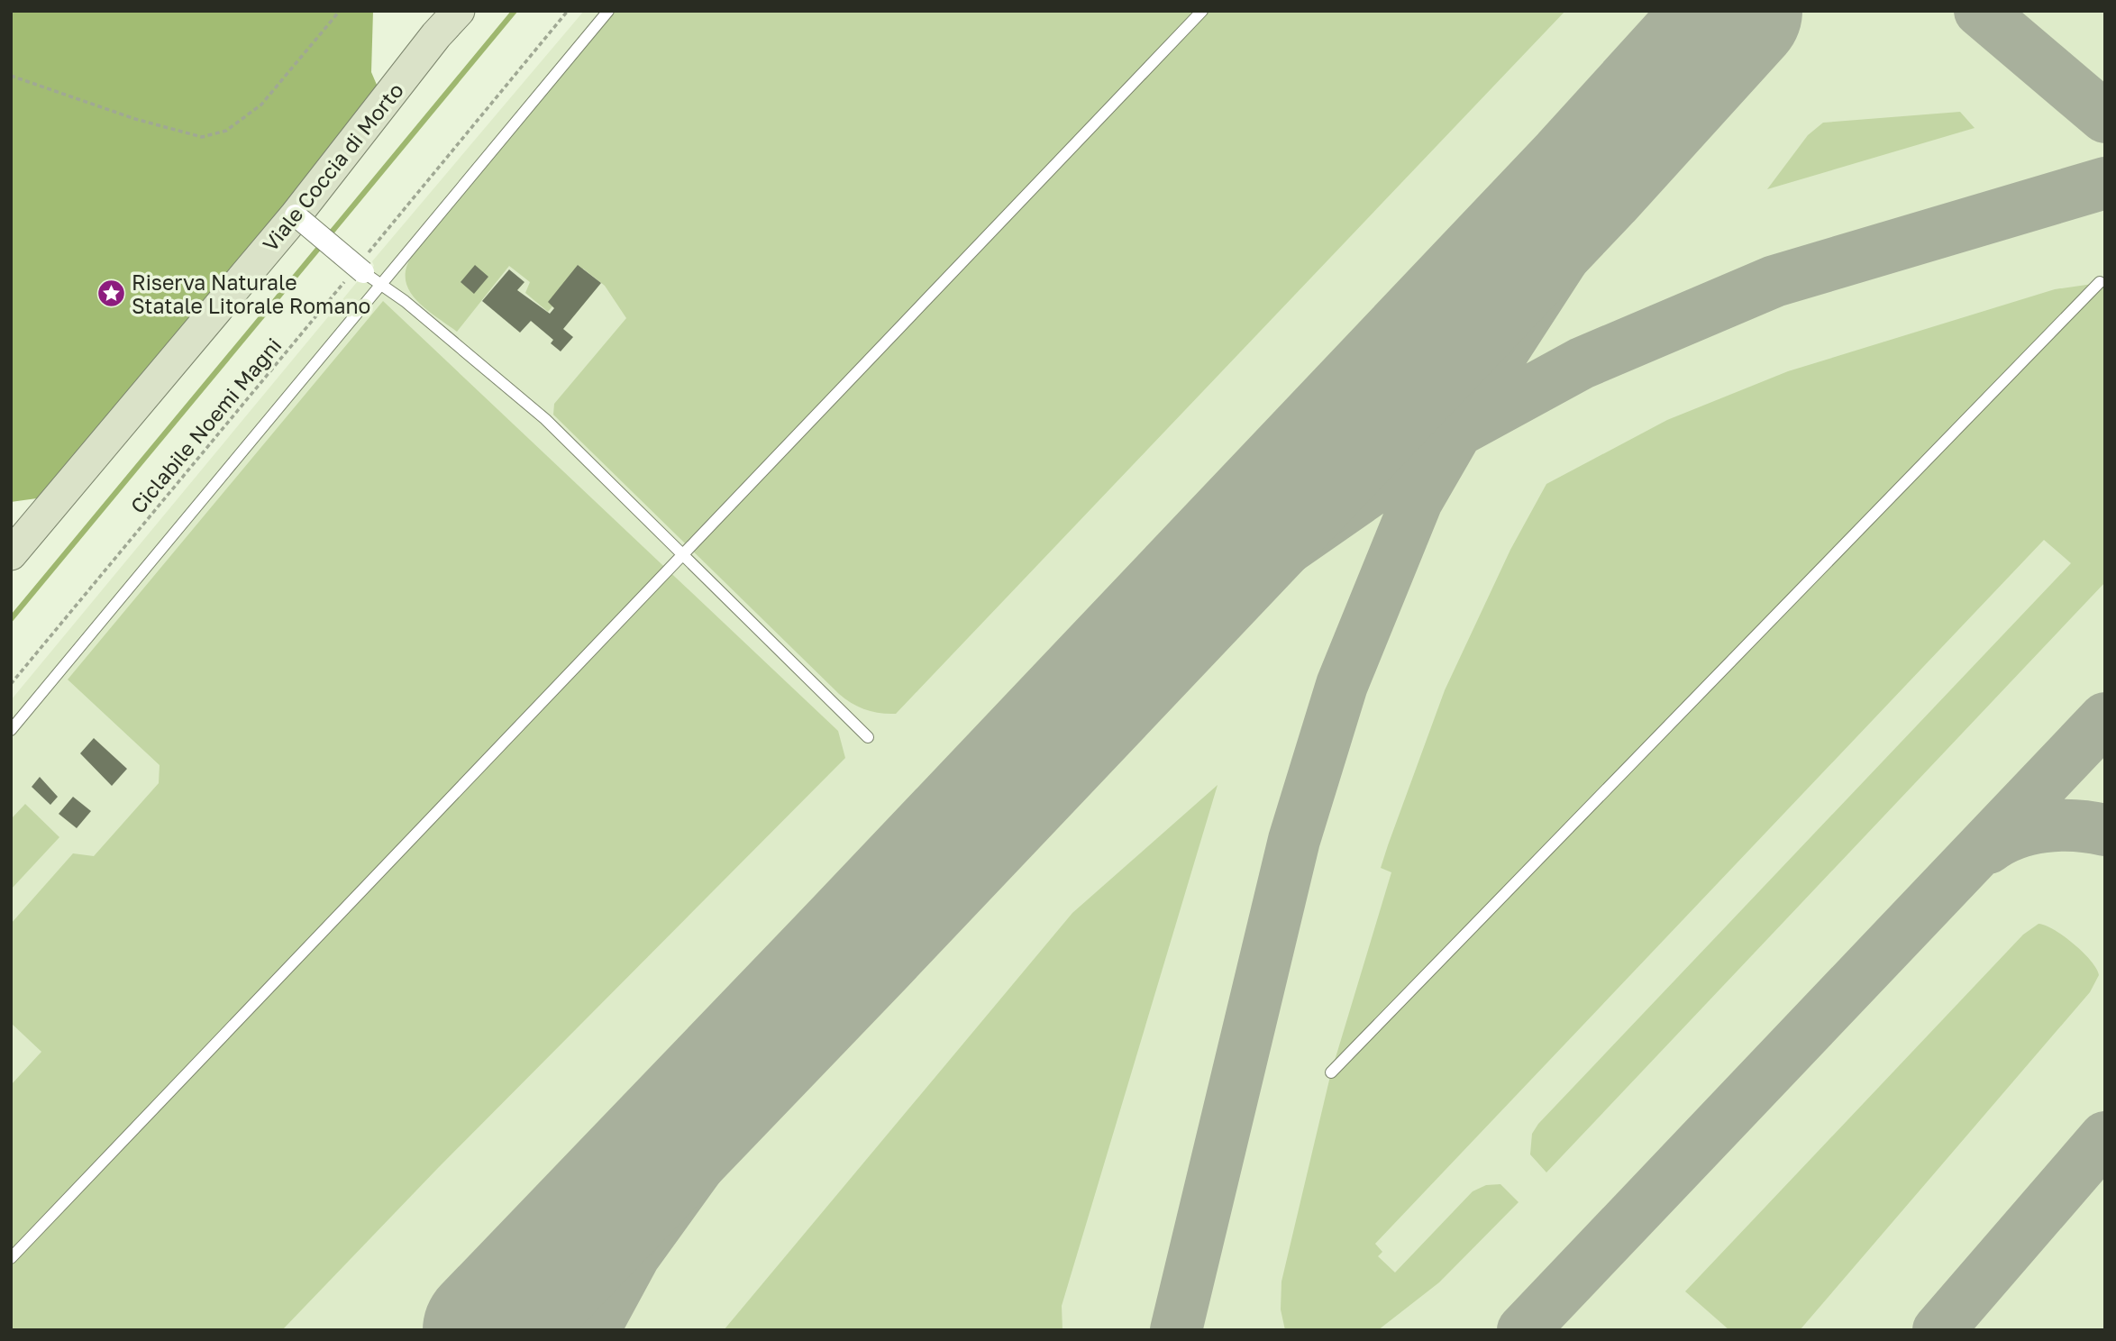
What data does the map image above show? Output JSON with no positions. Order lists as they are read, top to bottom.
{
  "streets": {
    "street": ["Viale Coccia di Morto"],
    "path": ["Ciclabile Noemi Magni"]
  },
  "places": {
    "place": ["Riserva Naturale Statale Litorale Romano"]
  }
}
